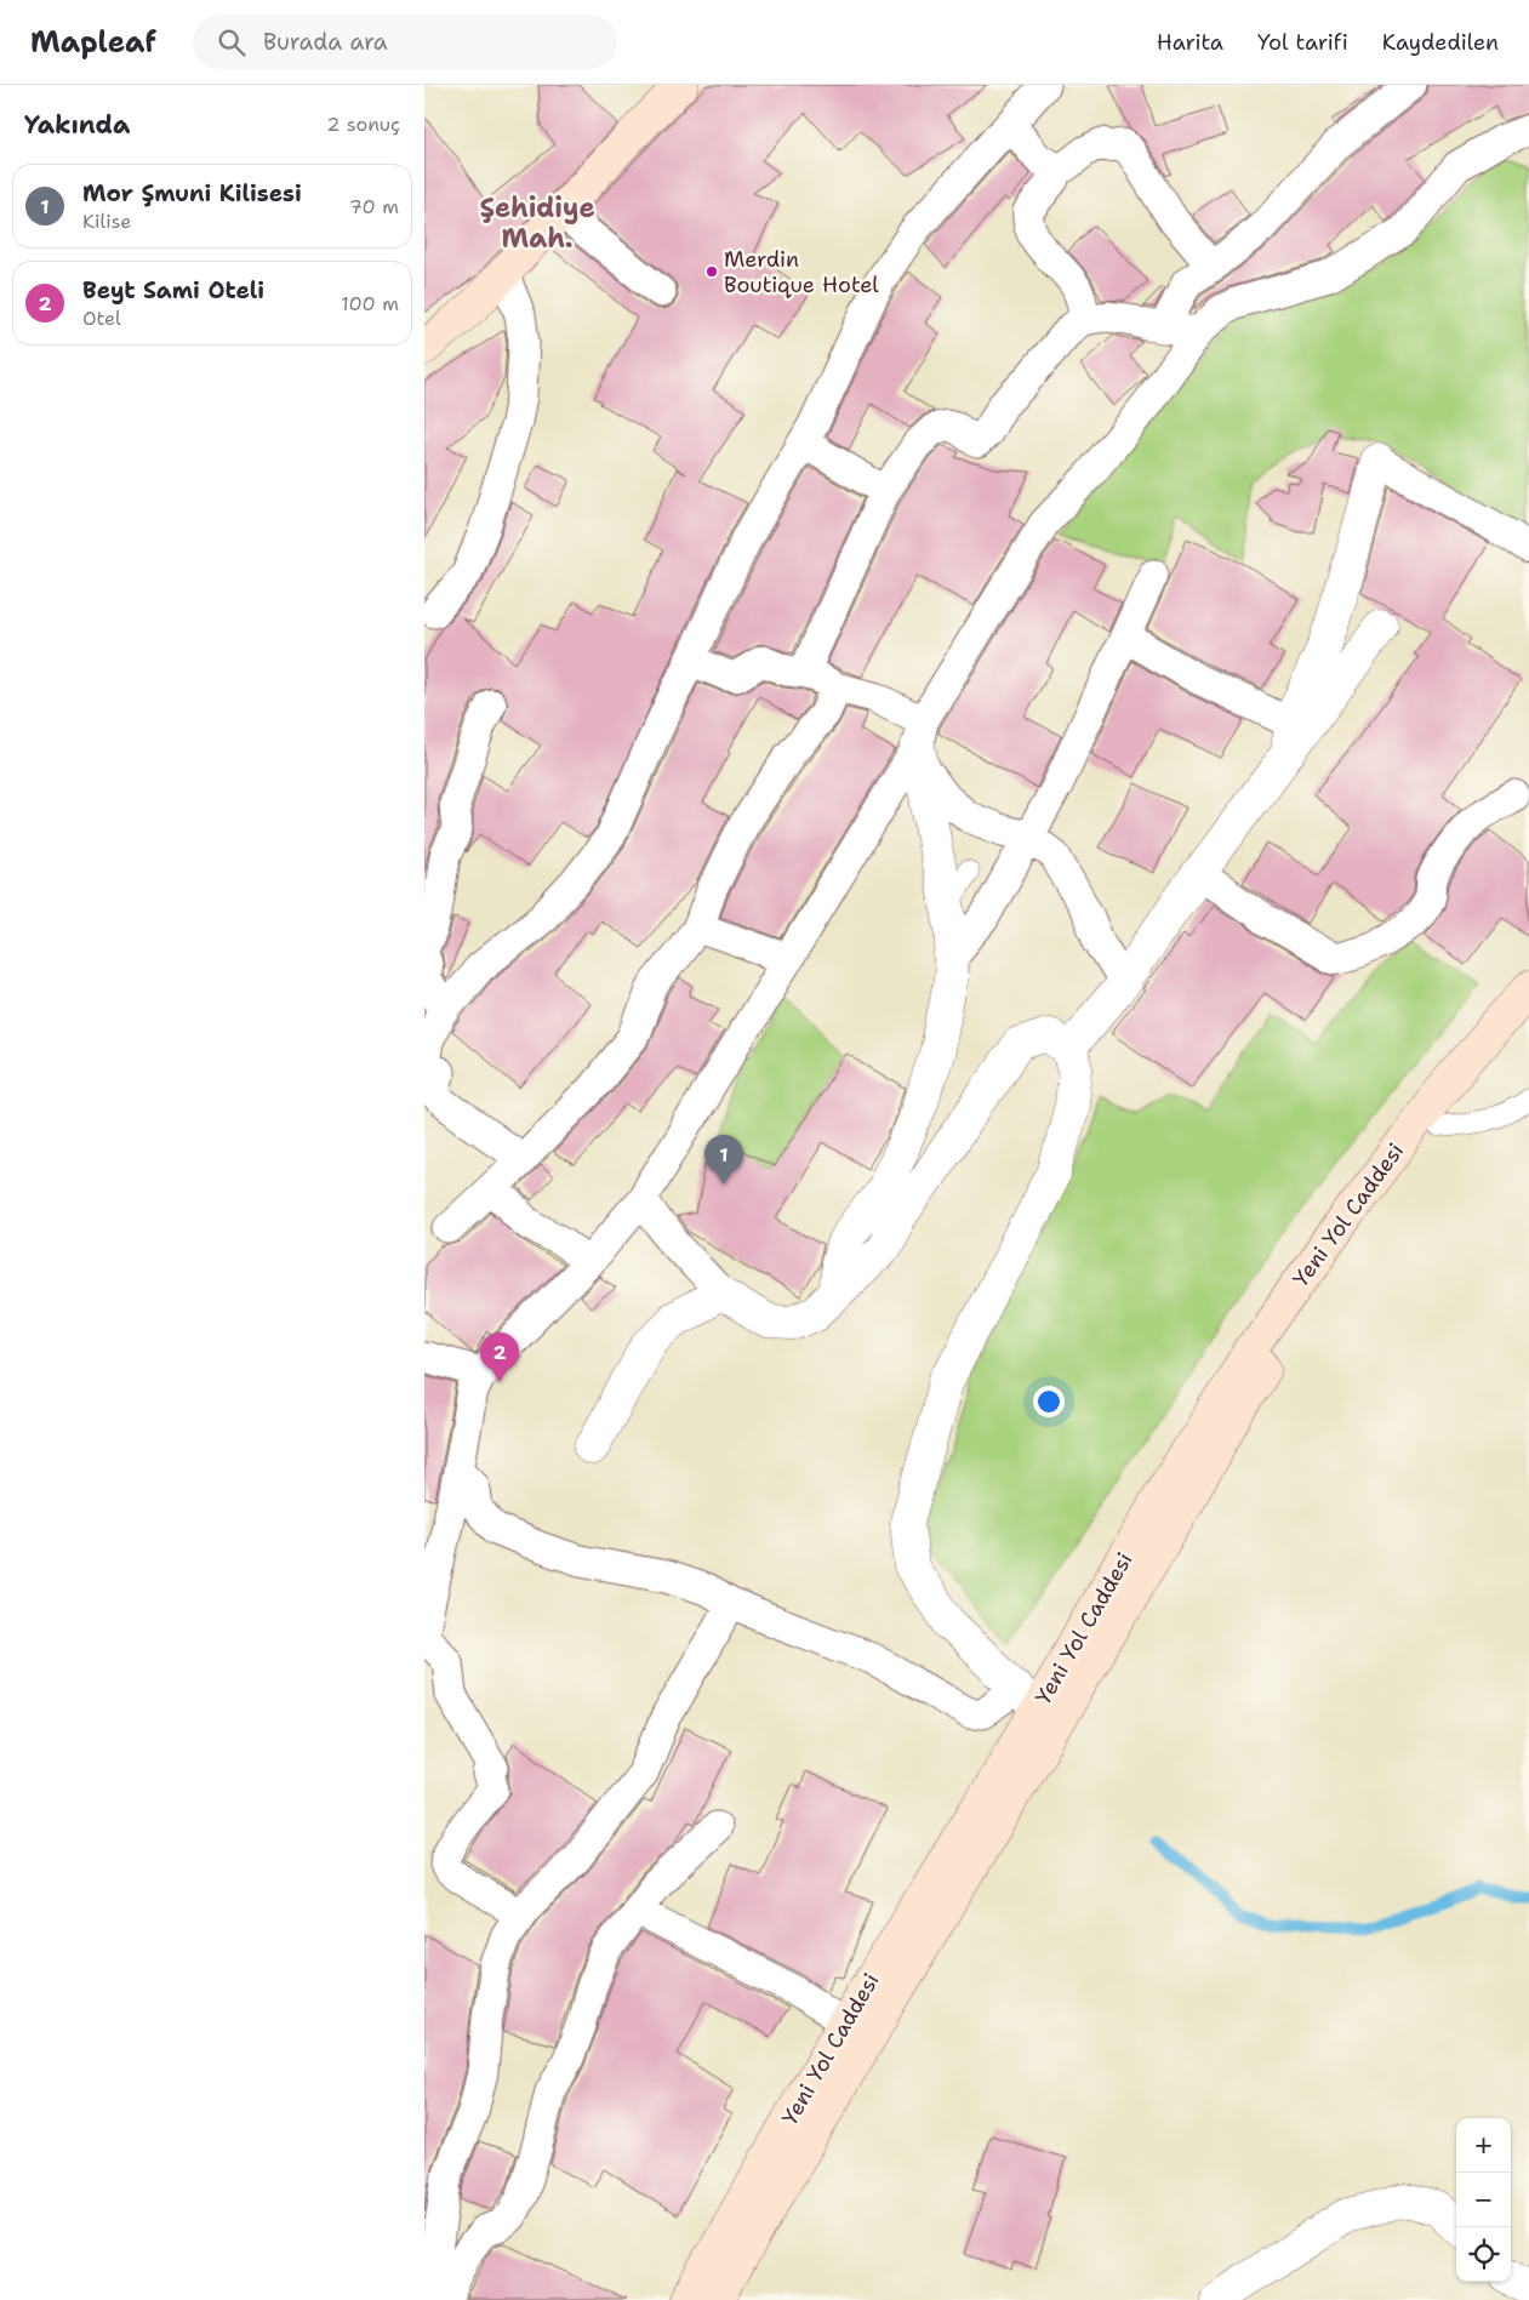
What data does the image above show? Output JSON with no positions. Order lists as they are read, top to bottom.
{
  "streets": {
    "main road": ["Yeni Yol Caddesi"]
  },
  "districts": ["Şehidiye Mah."],
  "places": ["Merdin Boutique Hotel"],
  "page": {
    "header": "Mapleaf",
    "search": "Burada ara",
    "nav": ["Harita", "Yol tarifi", "Kaydedilen"],
    "heading": ["Yakında", "2 sonuç"],
    "list": [
      {
        "mark": "1",
        "name": "Mor Şmuni Kilisesi",
        "note": "Kilise",
        "value": "70 m"
      },
      {
        "mark": "2",
        "name": "Beyt Sami Oteli",
        "note": "Otel",
        "value": "100 m"
      }
    ],
    "pins": ["1", "2"],
    "map_buttons": ["+", "−"]
  }
}
